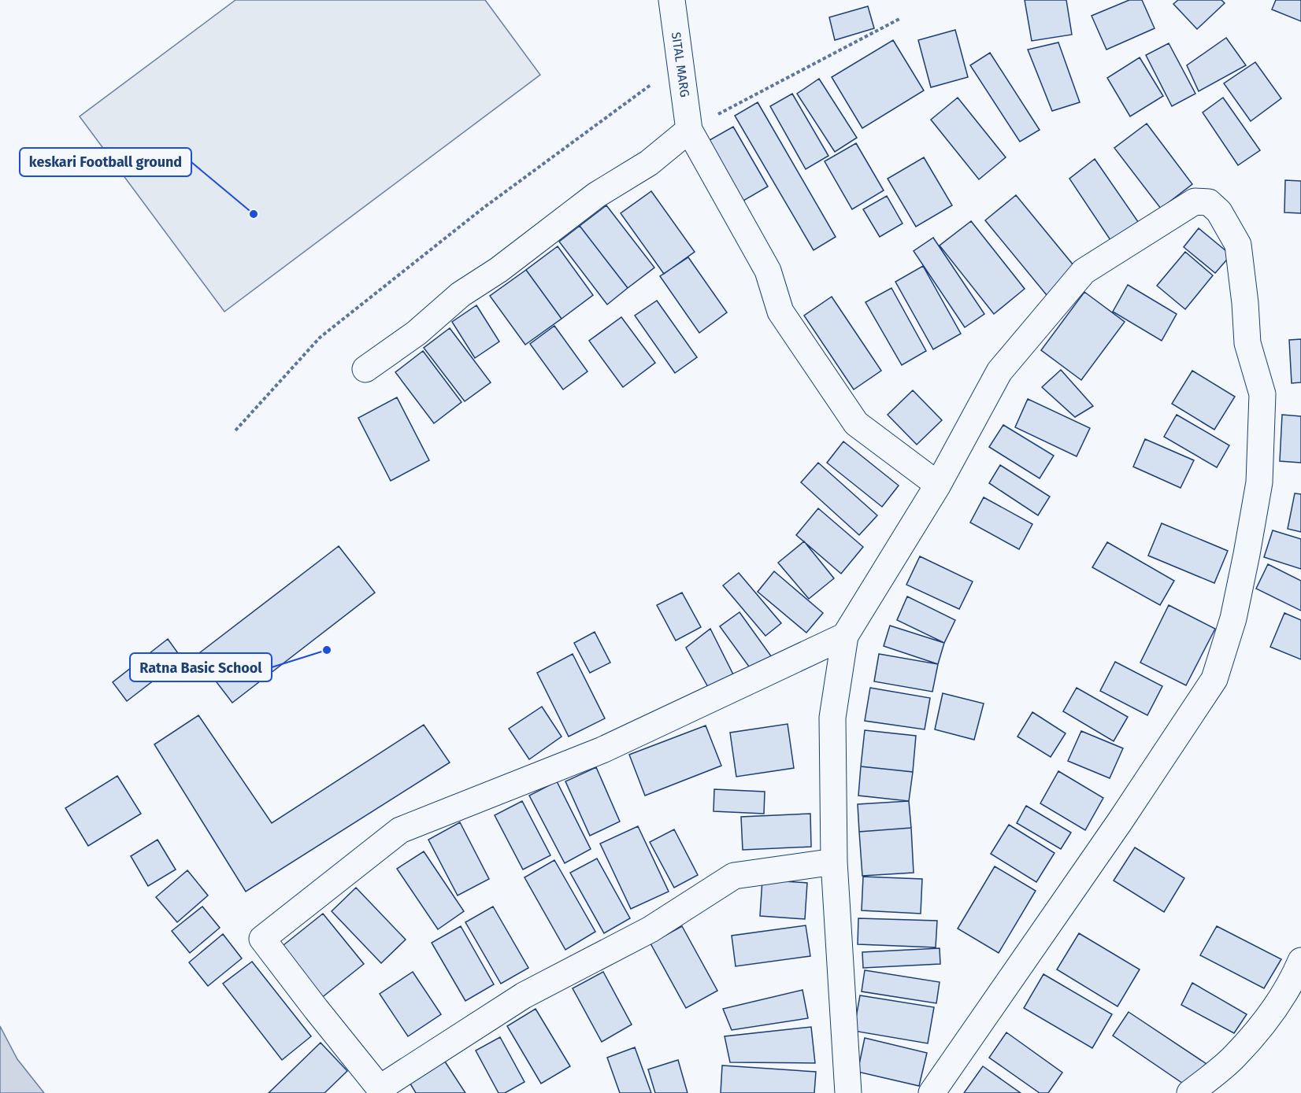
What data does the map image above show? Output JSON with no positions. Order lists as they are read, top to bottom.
{
  "streets": {
    "street": ["SITAL MARG"]
  },
  "places": ["keskari Football ground", "Ratna Basic School"]
}
